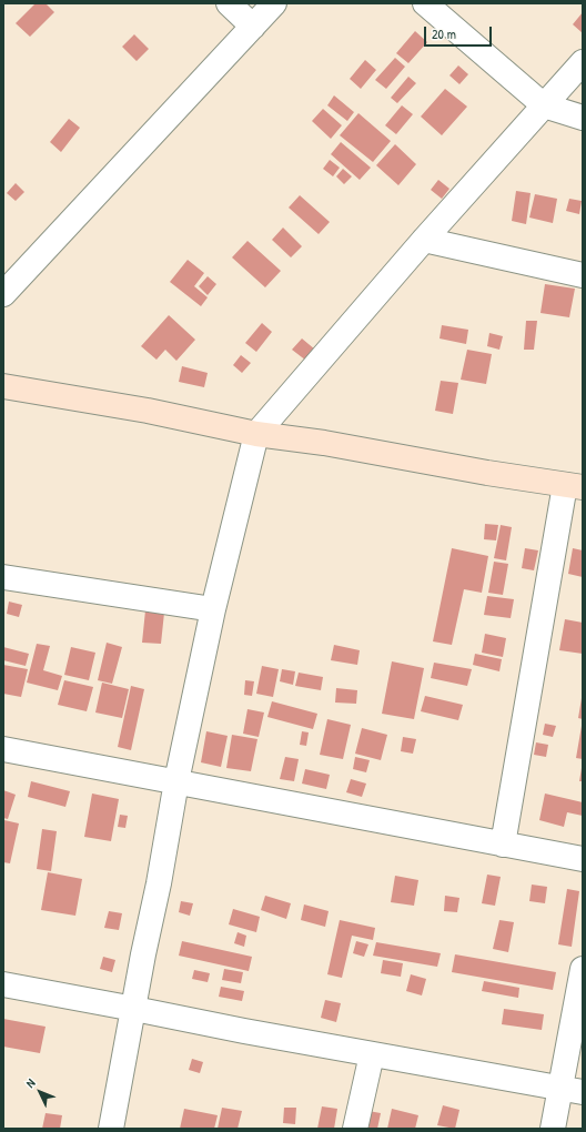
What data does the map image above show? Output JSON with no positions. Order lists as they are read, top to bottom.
{
  "scale_bar": "20 m",
  "north": "top left"
}
